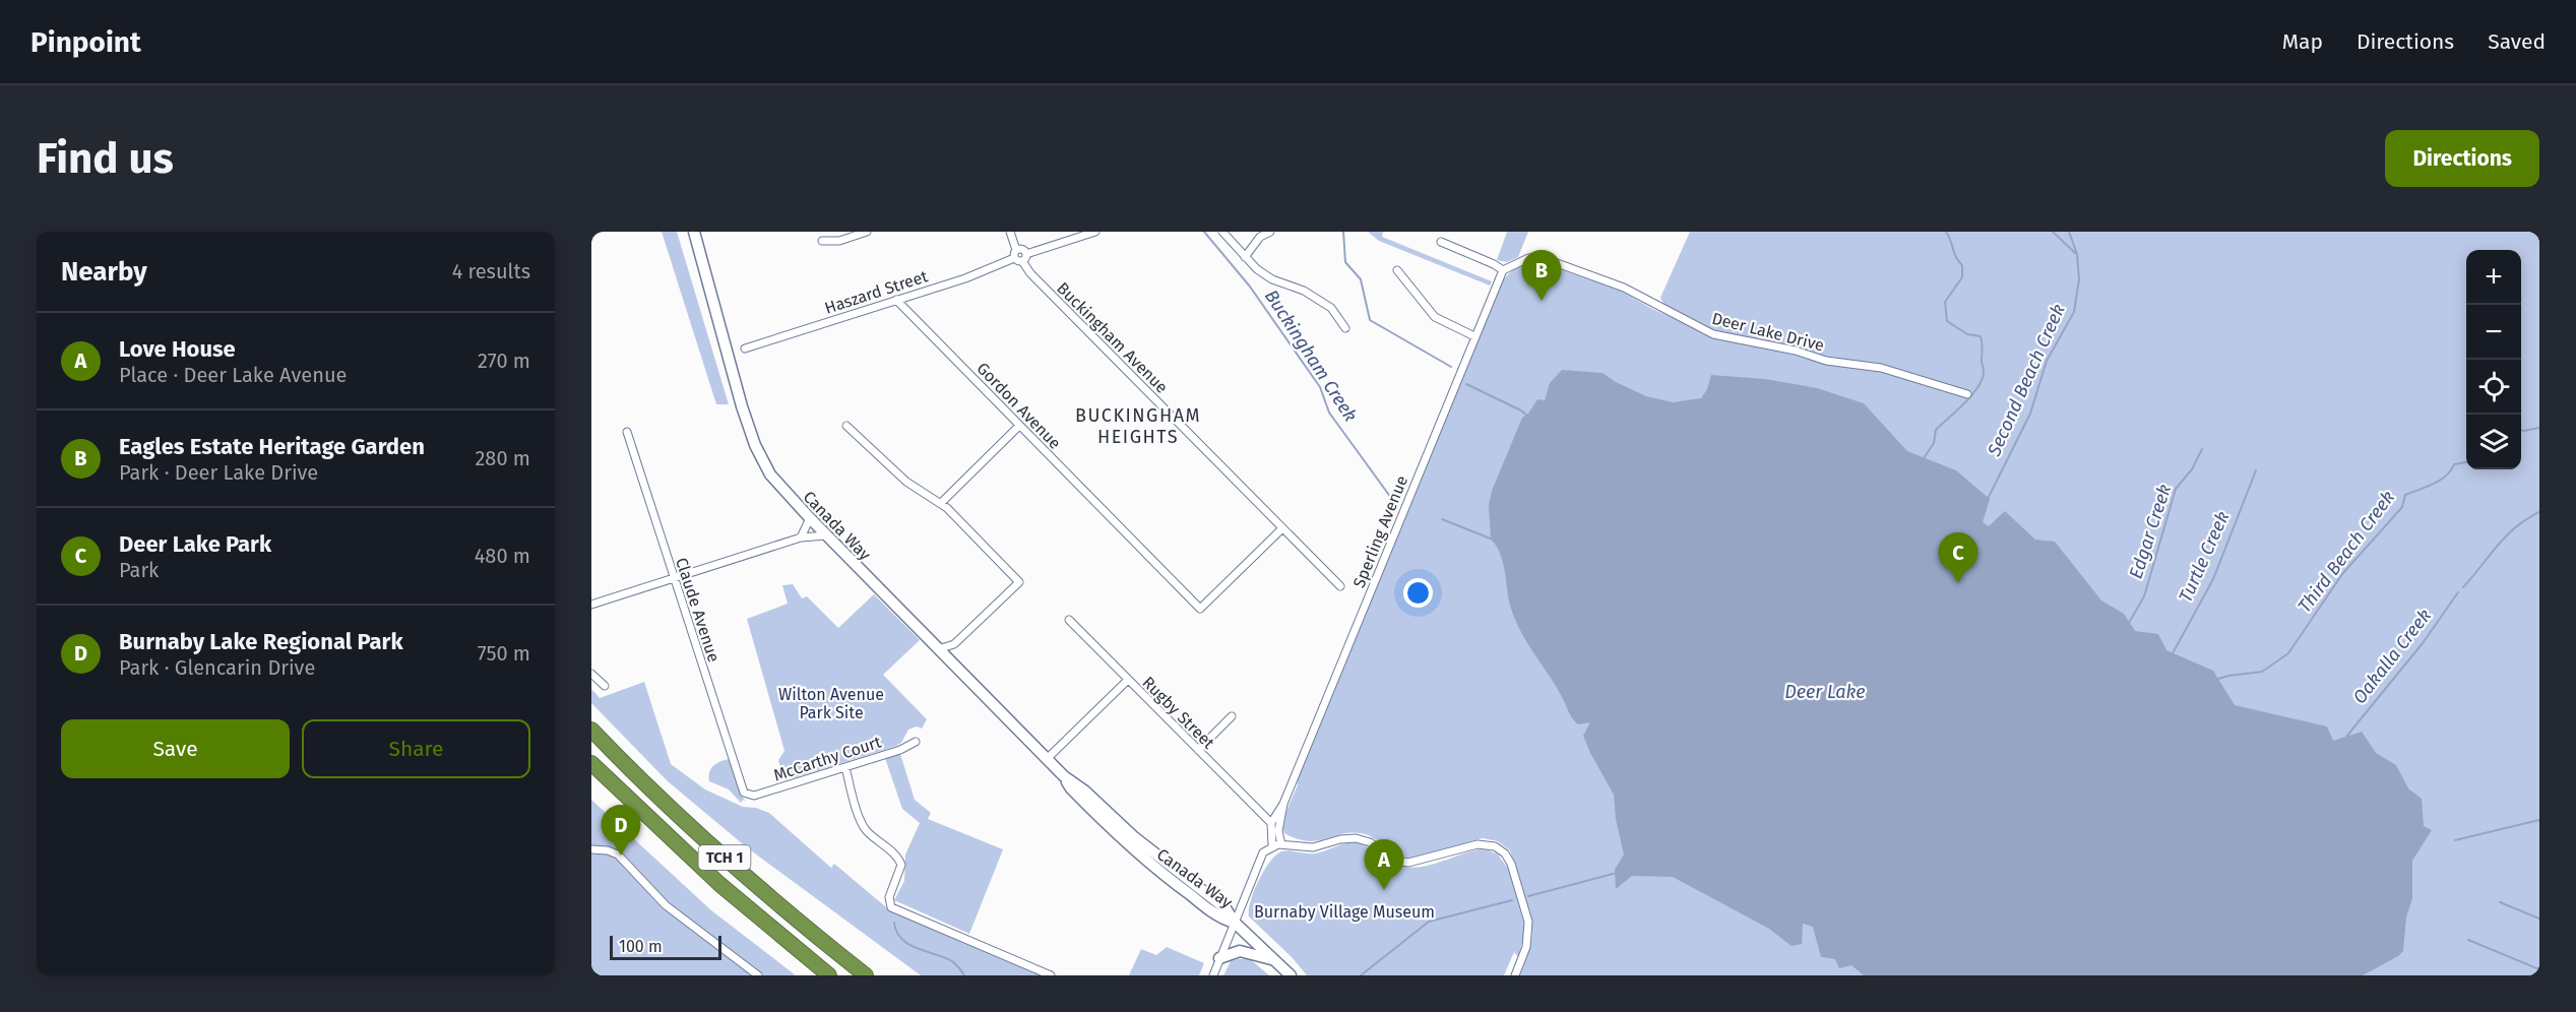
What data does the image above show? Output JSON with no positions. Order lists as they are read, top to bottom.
{
  "streets": {
    "highway": ["TCH 1"],
    "main road": ["Canada Way"],
    "street": [
      "Haszard Street",
      "Deer Lake Drive",
      "Buckingham Avenue",
      "Gordon Avenue",
      "Sperling Avenue",
      "Claude Avenue",
      "Rugby Street",
      "McCarthy Court"
    ]
  },
  "crossings": [
    ["Haszard Street", "Buckingham Avenue"],
    ["Haszard Street", "Gordon Avenue"],
    ["Deer Lake Drive", "Sperling Avenue"],
    ["Buckingham Avenue", "Gordon Avenue"],
    ["Sperling Avenue", "Rugby Street"],
    ["Claude Avenue", "McCarthy Court"]
  ],
  "districts": ["BUCKINGHAM HEIGHTS"],
  "water": [
    "Buckingham Creek",
    "Second Beach Creek",
    "Edgar Creek",
    "Third Beach Creek",
    "Turtle Creek",
    "Oakalla Creek",
    "Deer Lake"
  ],
  "parks": ["Wilton Avenue Park Site", "Burnaby Village Museum"],
  "scale_bar": "100 m",
  "page": {
    "header": "Pinpoint",
    "nav": ["Map", "Directions", "Saved"],
    "buttons": [
      "Directions",
      ["Save", "Share"]
    ],
    "title": "Find us",
    "heading": ["Nearby", "4 results"],
    "map_buttons": ["+", "−"],
    "pins": [
      "B",
      "C",
      "D",
      "A"
    ],
    "list": [
      {
        "mark": "A",
        "name": "Love House",
        "note": "Place · Deer Lake Avenue",
        "value": "270 m"
      },
      {
        "mark": "B",
        "name": "Eagles Estate Heritage Garden",
        "note": "Park · Deer Lake Drive",
        "value": "280 m"
      },
      {
        "mark": "C",
        "name": "Deer Lake Park",
        "note": "Park",
        "value": "480 m"
      },
      {
        "mark": "D",
        "name": "Burnaby Lake Regional Park",
        "note": "Park · Glencarin Drive",
        "value": "750 m"
      }
    ],
    "scale": "100 m"
  }
}
